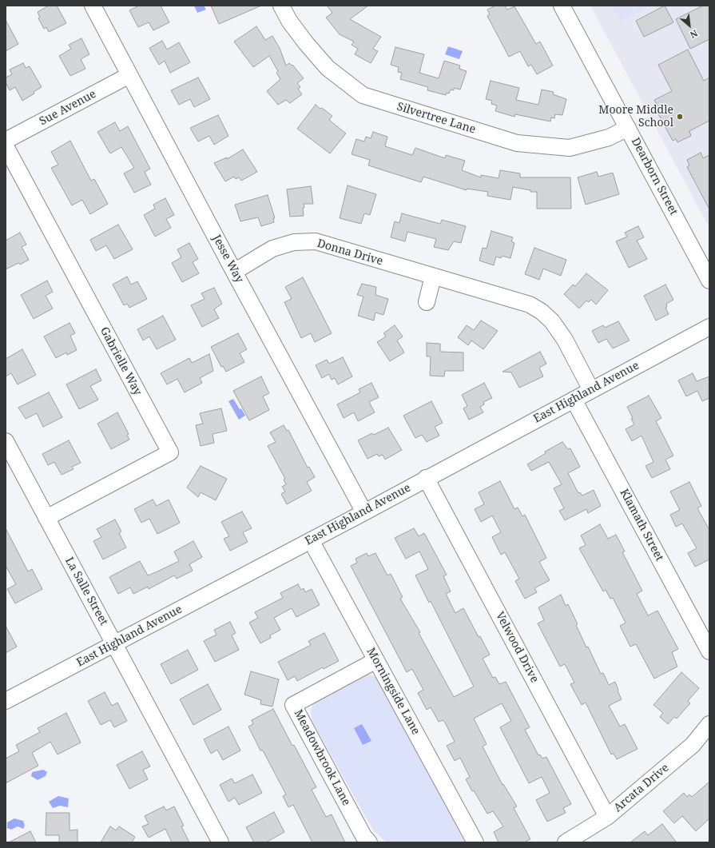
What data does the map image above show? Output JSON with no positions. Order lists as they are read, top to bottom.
{
  "streets": {
    "street": [
      "Sue Avenue",
      "Silvertree Lane",
      "Dearborn Street",
      "Donna Drive",
      "Jesse Way",
      "Gabrielle Way",
      "East Highland Avenue",
      "Klamath Street",
      "La Salle Street",
      "Velwood Drive",
      "Morningside Lane",
      "Meadowbrook Lane",
      "Arcata Drive"
    ]
  },
  "crossings": [
    ["Sue Avenue", "Jesse Way"],
    ["Silvertree Lane", "Dearborn Street"],
    ["Donna Drive", "Jesse Way"],
    ["Donna Drive", "East Highland Avenue"],
    ["Jesse Way", "East Highland Avenue"],
    ["Gabrielle Way", "La Salle Street"],
    ["East Highland Avenue", "Klamath Street"],
    ["East Highland Avenue", "La Salle Street"],
    ["East Highland Avenue", "Velwood Drive"],
    ["East Highland Avenue", "Morningside Lane"],
    ["Velwood Drive", "Arcata Drive"],
    ["Morningside Lane", "Meadowbrook Lane"]
  ],
  "places": ["Moore Middle School"],
  "north": "bottom right"
}
